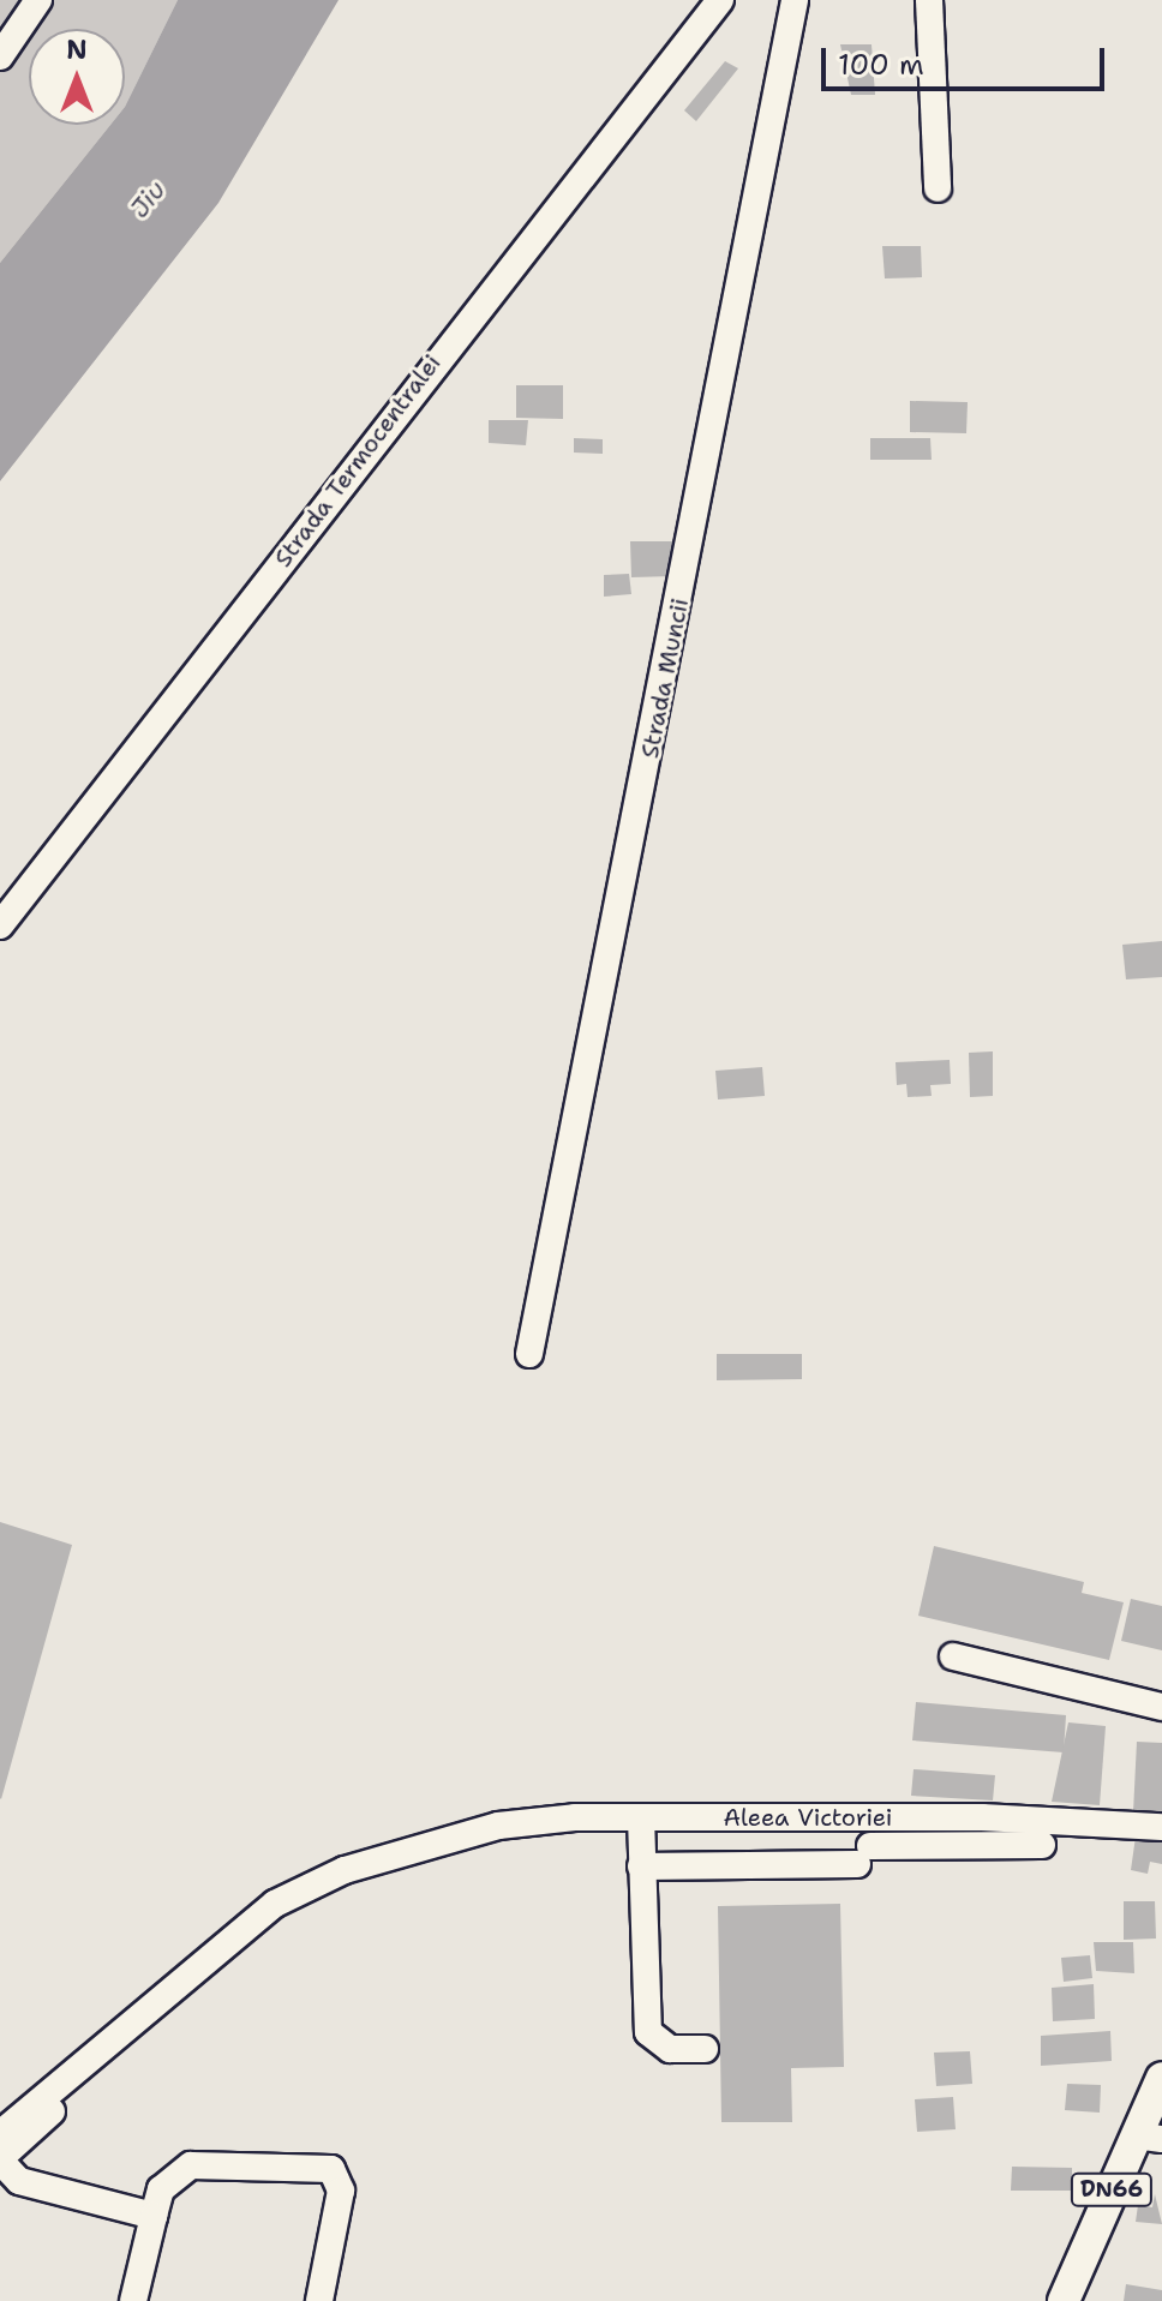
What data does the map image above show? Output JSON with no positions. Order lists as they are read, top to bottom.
{
  "streets": {
    "main road": ["DN66"],
    "street": ["Strada Termocentralei", "Strada Muncii", "Aleea Victoriei"]
  },
  "water": ["Jiu"],
  "scale_bar": "100 m",
  "north": "top"
}
